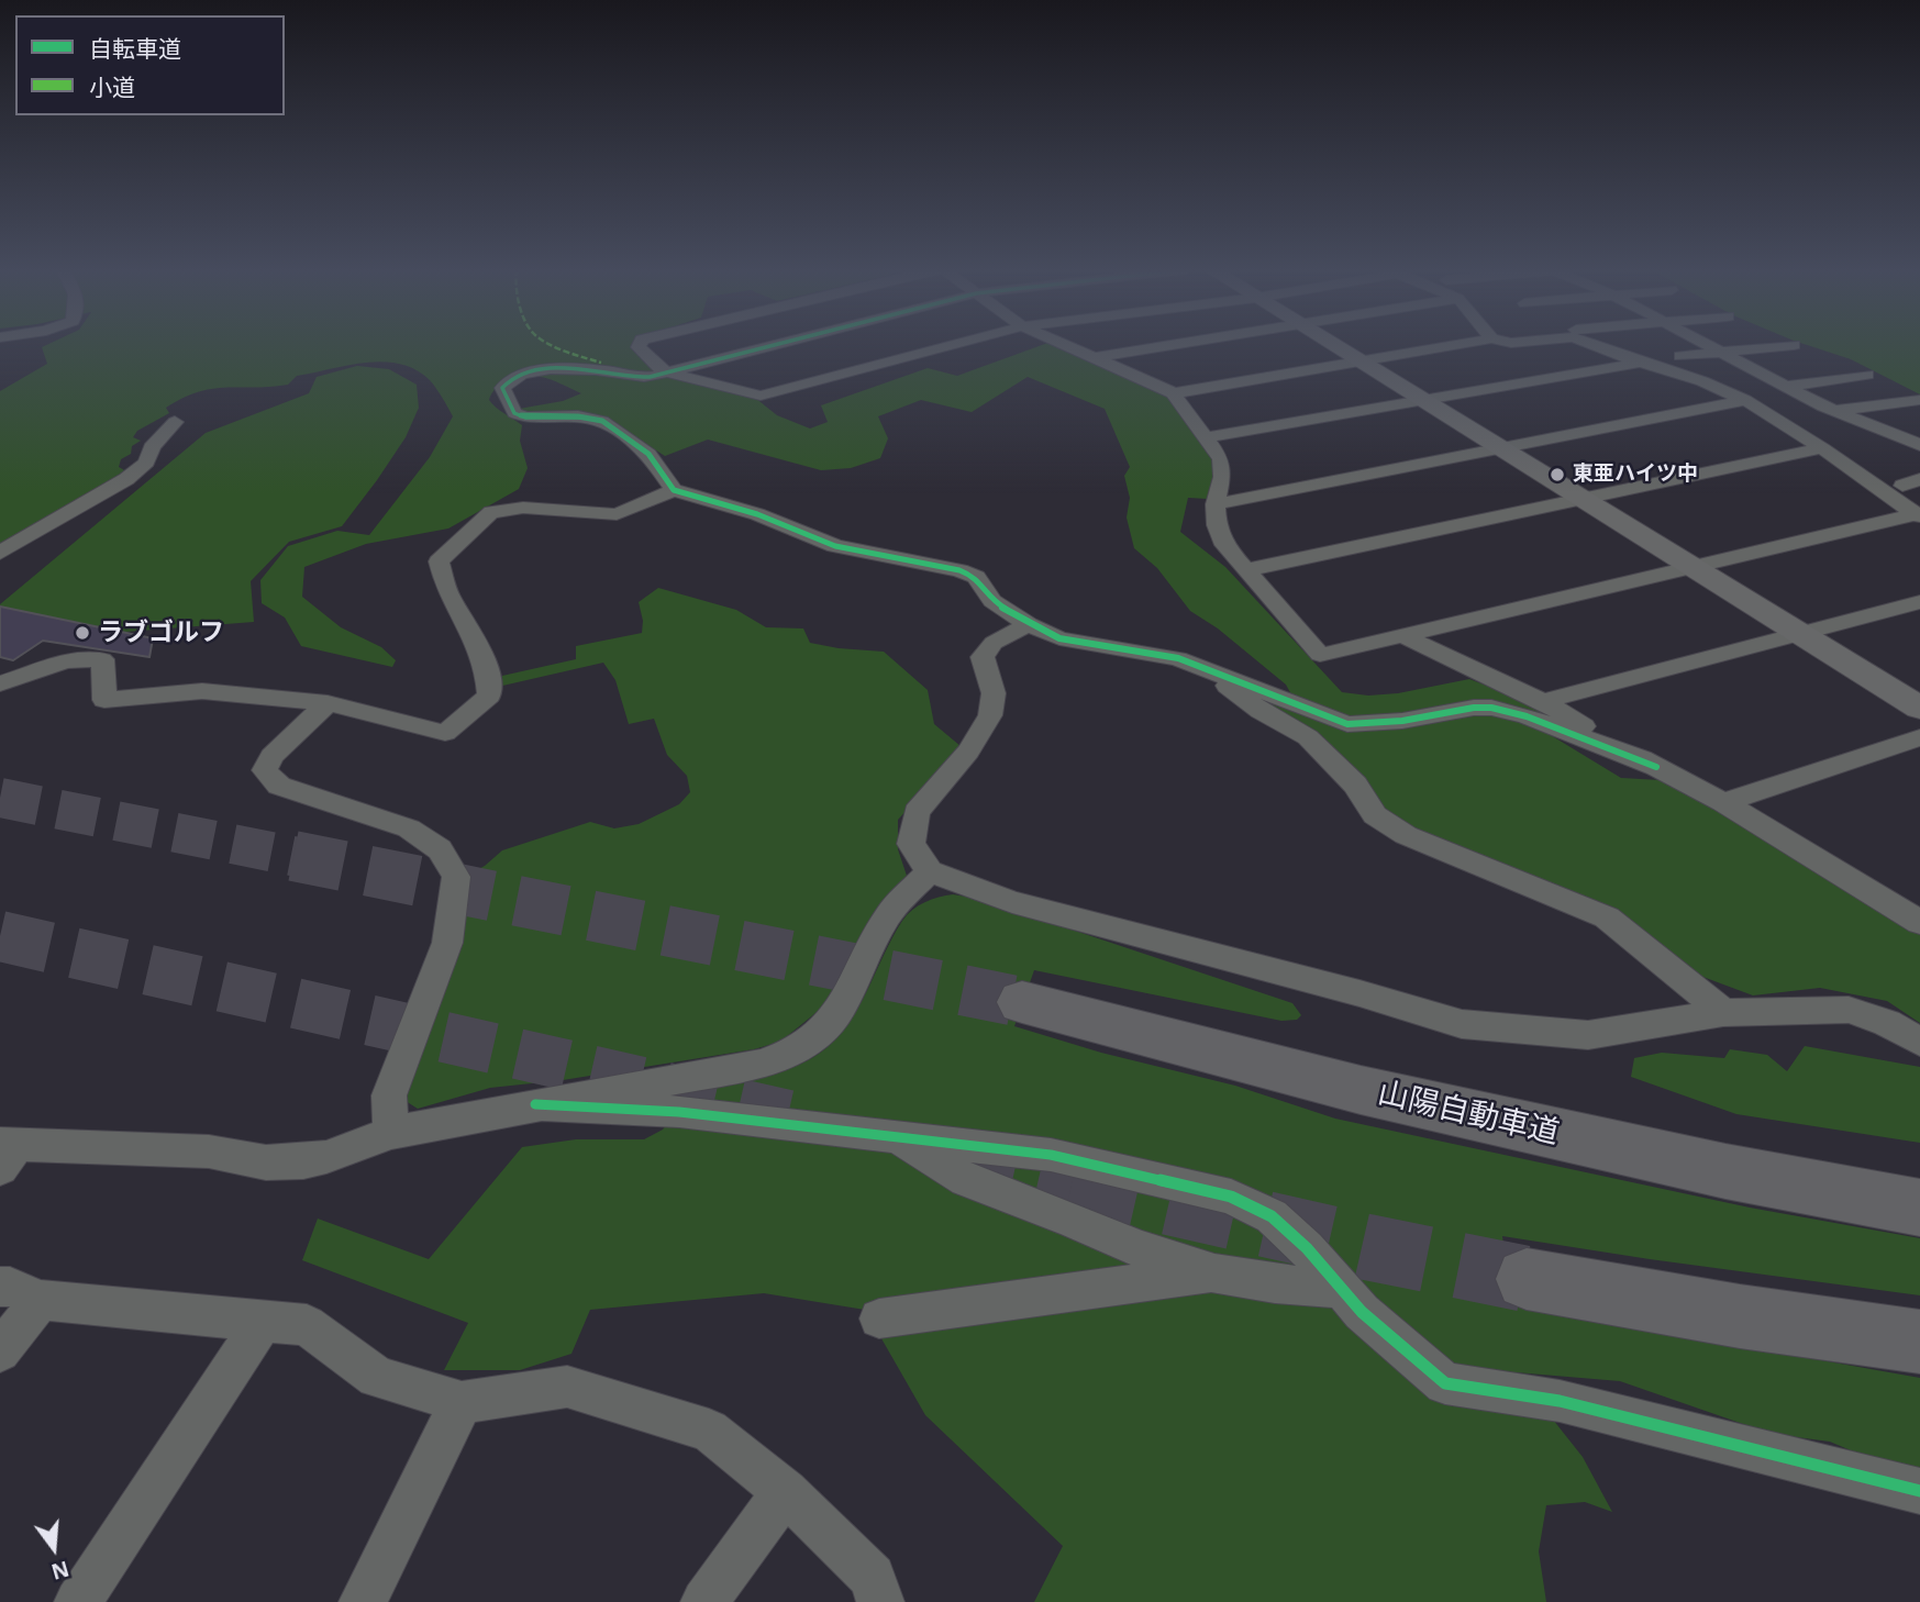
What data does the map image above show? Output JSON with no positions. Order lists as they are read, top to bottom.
{
  "streets": {
    "highway": ["山陽自動車道"]
  },
  "places": ["東亜ハイツ中", "ラブゴルフ"],
  "legend": ["自転車道", "小道"],
  "north": "bottom"
}
